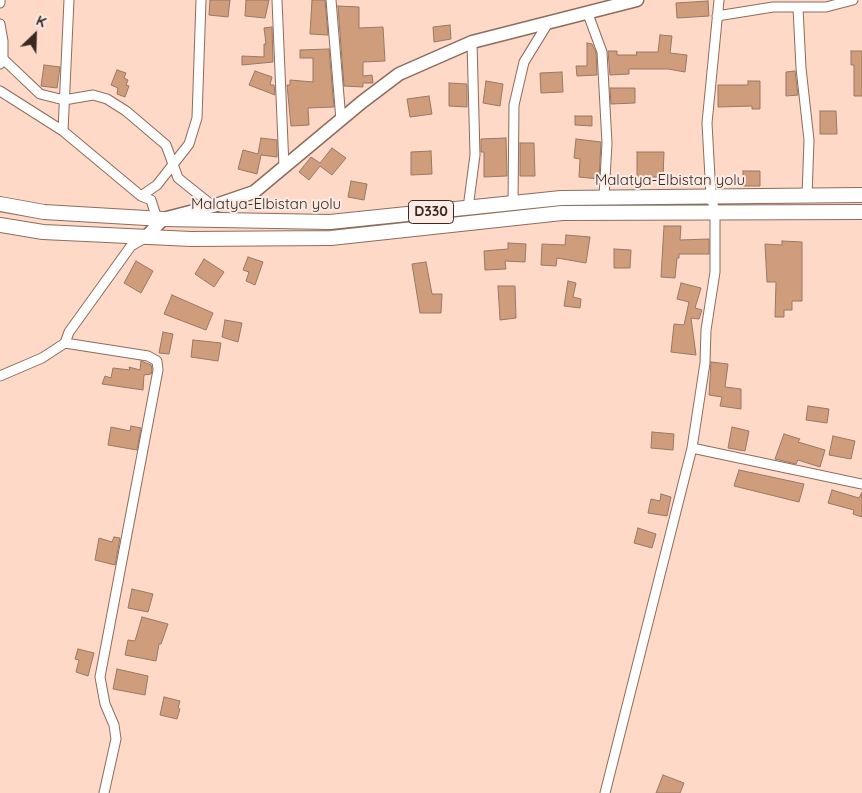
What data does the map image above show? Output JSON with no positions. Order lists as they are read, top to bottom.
{
  "streets": {
    "main road": ["Malatya-Elbistan yolu", "D330"]
  },
  "north": "top right"
}
